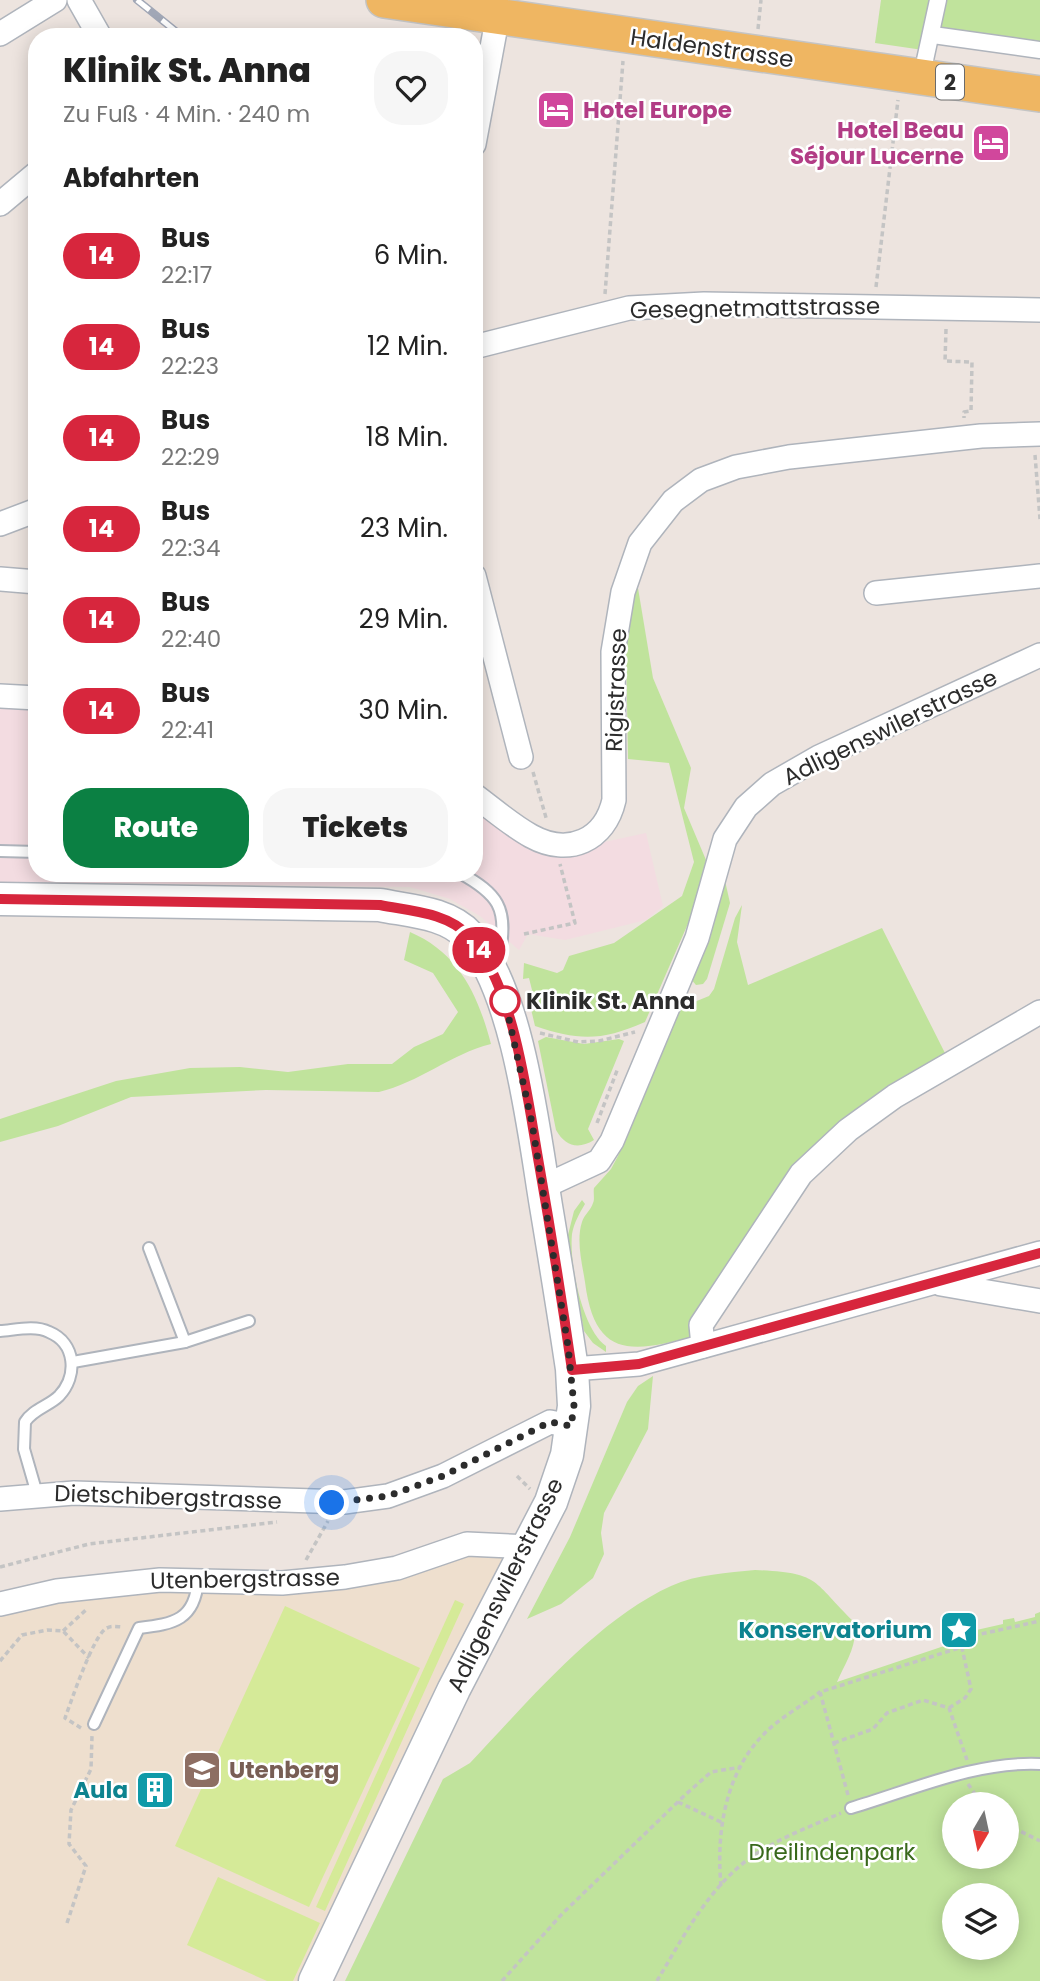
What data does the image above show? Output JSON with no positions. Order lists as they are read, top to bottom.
{
  "streets": {
    "main road": ["Haldenstrasse", "2", "Adligenswilerstrasse"],
    "street": [
      "Gesegnetmattstrasse",
      "Rigistrasse",
      "Dietschibergstrasse",
      "Utenbergstrasse"
    ]
  },
  "crossings": [
    ["Adligenswilerstrasse", "Dietschibergstrasse"],
    ["Adligenswilerstrasse", "Utenbergstrasse"]
  ],
  "parks": ["Dreilindenpark"],
  "places": {
    "hotel": ["Hotel Europe", "Hotel Beau Séjour Lucerne"],
    "other": ["Klinik St. Anna"],
    "place": ["Konservatorium"],
    "school or university": ["Utenberg"],
    "building": ["Aula"]
  },
  "lines": ["bus line 14"],
  "north": "bottom",
  "page": {
    "on_map": "14",
    "heading": [
      ["Klinik St. Anna", "Zu Fuß · 4 Min. · 240 m"],
      "Abfahrten"
    ],
    "list": [
      {
        "mark": "14",
        "name": "Bus",
        "note": "22:17",
        "value": "6 Min."
      },
      {
        "mark": "14",
        "name": "Bus",
        "note": "22:23",
        "value": "12 Min."
      },
      {
        "mark": "14",
        "name": "Bus",
        "note": "22:29",
        "value": "18 Min."
      },
      {
        "mark": "14",
        "name": "Bus",
        "note": "22:34",
        "value": "23 Min."
      },
      {
        "mark": "14",
        "name": "Bus",
        "note": "22:40",
        "value": "29 Min."
      },
      {
        "mark": "14",
        "name": "Bus",
        "note": "22:41",
        "value": "30 Min."
      }
    ],
    "buttons": ["Route", "Tickets"]
  }
}
